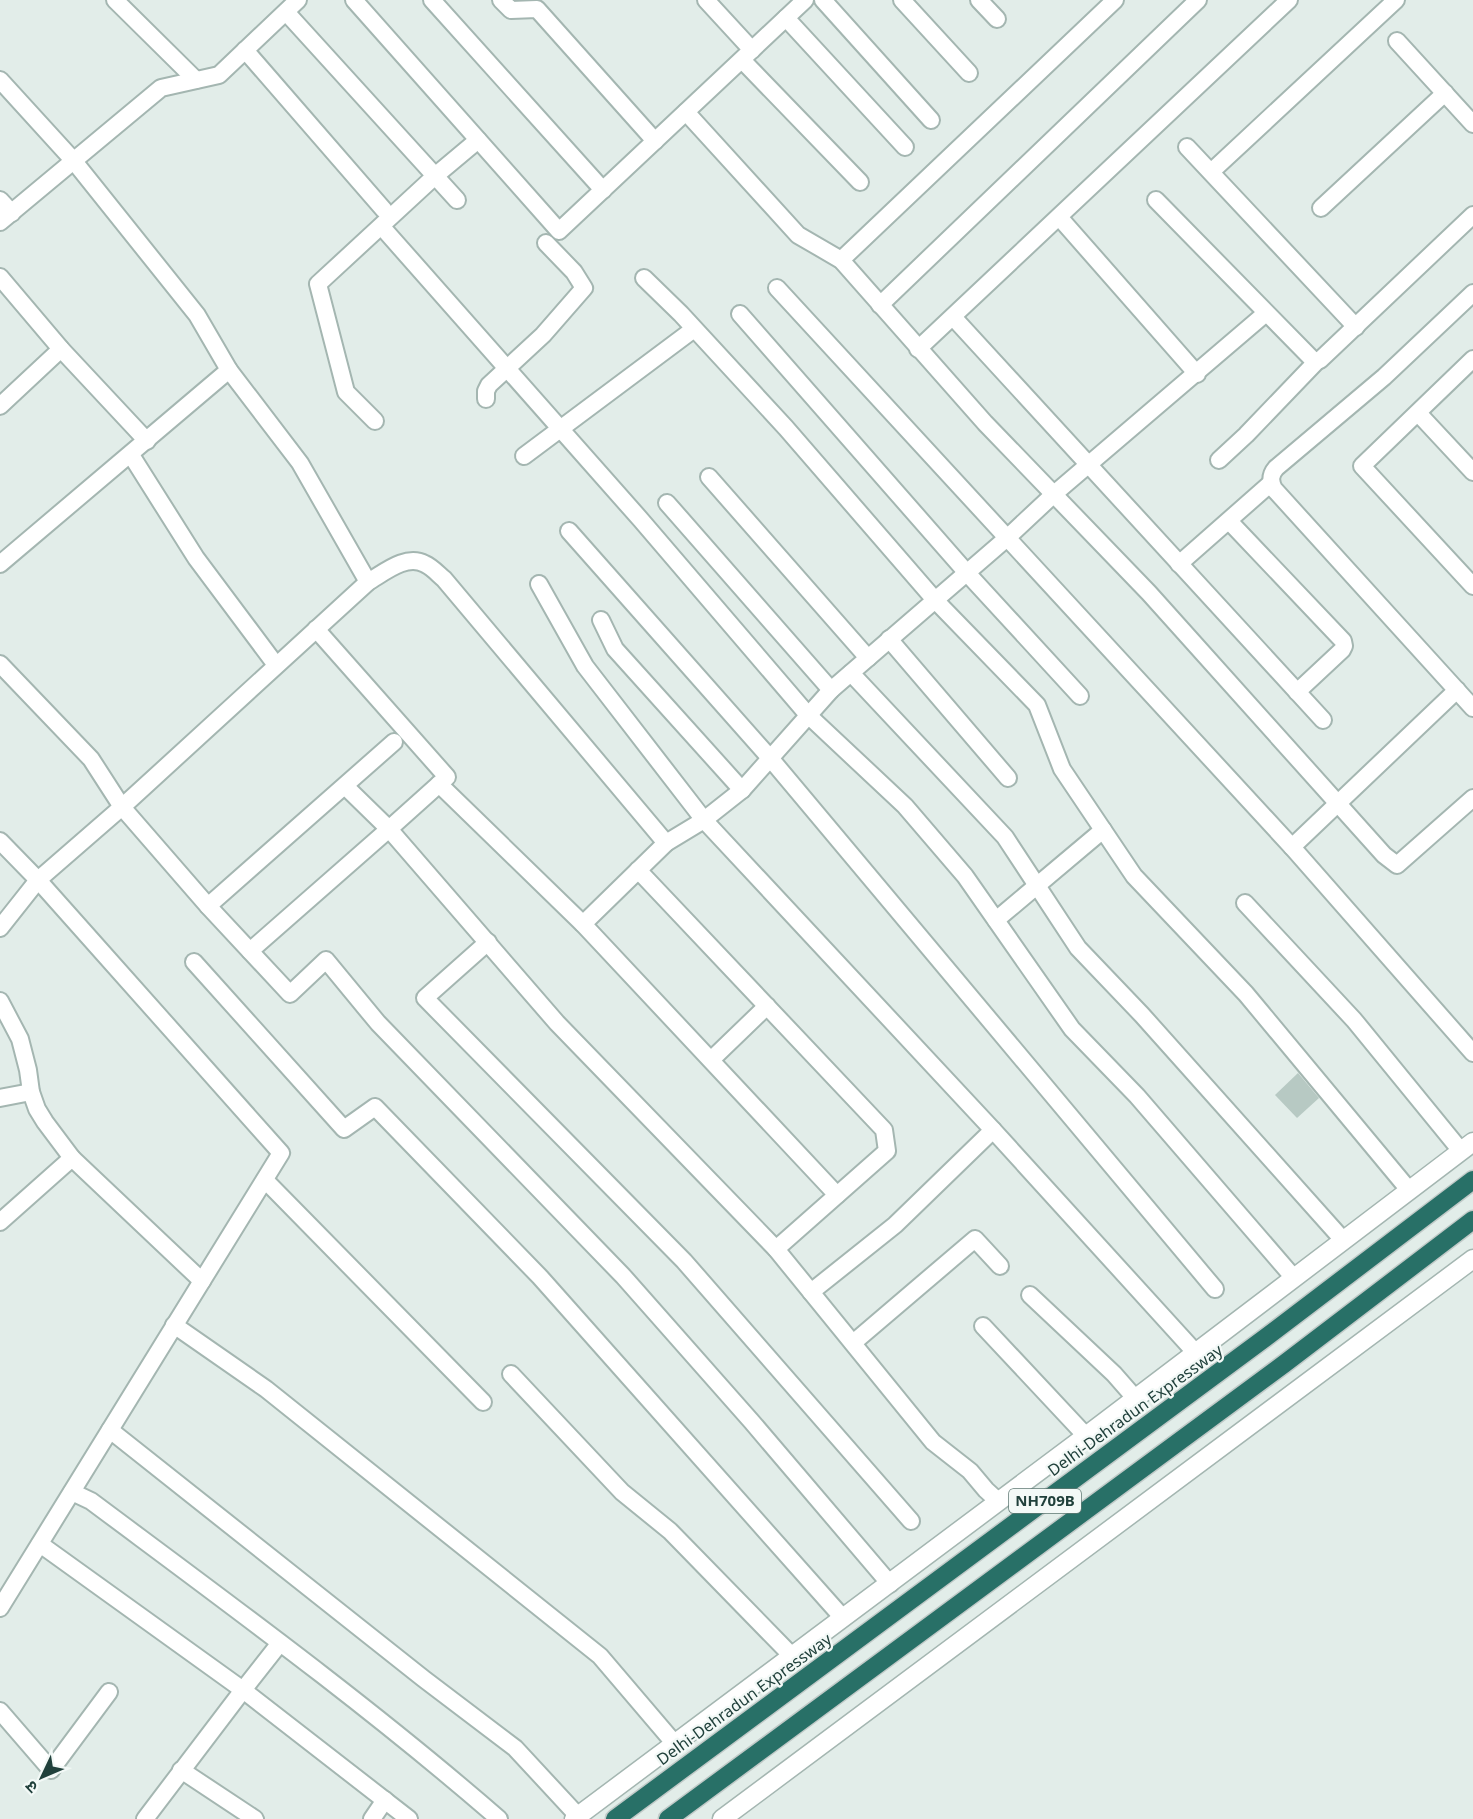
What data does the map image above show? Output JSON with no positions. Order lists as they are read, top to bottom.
{
  "streets": {
    "highway": ["Delhi-Dehradun Expressway", "NH709B"]
  },
  "north": "bottom left"
}
